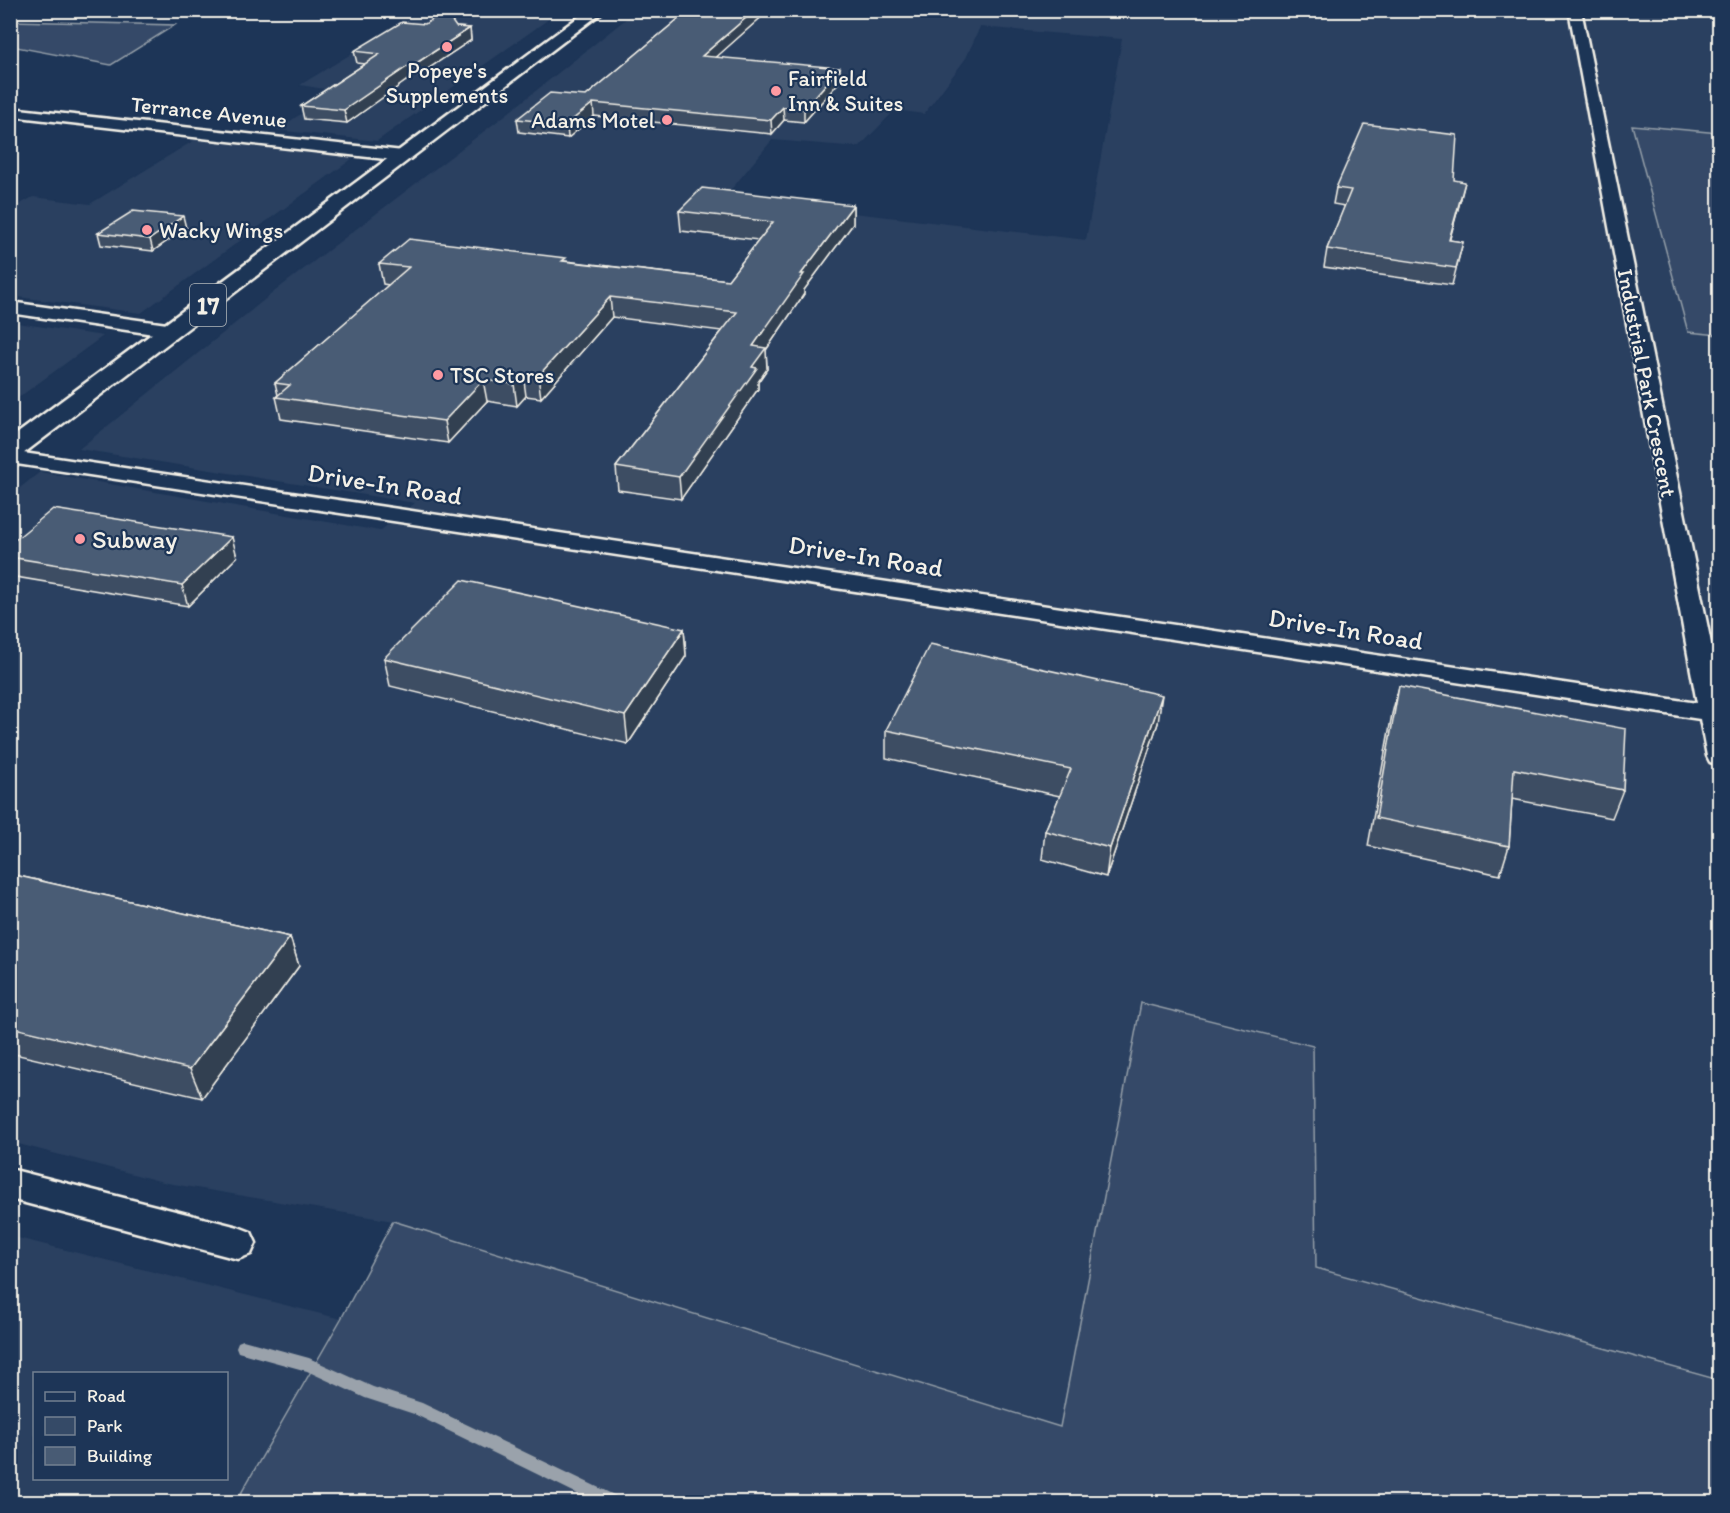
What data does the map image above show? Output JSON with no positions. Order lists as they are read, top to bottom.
{
  "streets": {
    "highway": ["17"],
    "street": ["Terrance Avenue", "Industrial Park Crescent", "Drive-In Road"]
  },
  "crossings": [
    ["Terrance Avenue", "17"],
    ["Industrial Park Crescent", "Drive-In Road"]
  ],
  "places": [
    "Popeye's Supplements",
    "Fairfield Inn & Suites",
    "Adams Motel",
    "Wacky Wings",
    "TSC Stores",
    "Subway"
  ],
  "legend": ["Road", "Park", "Building"]
}
